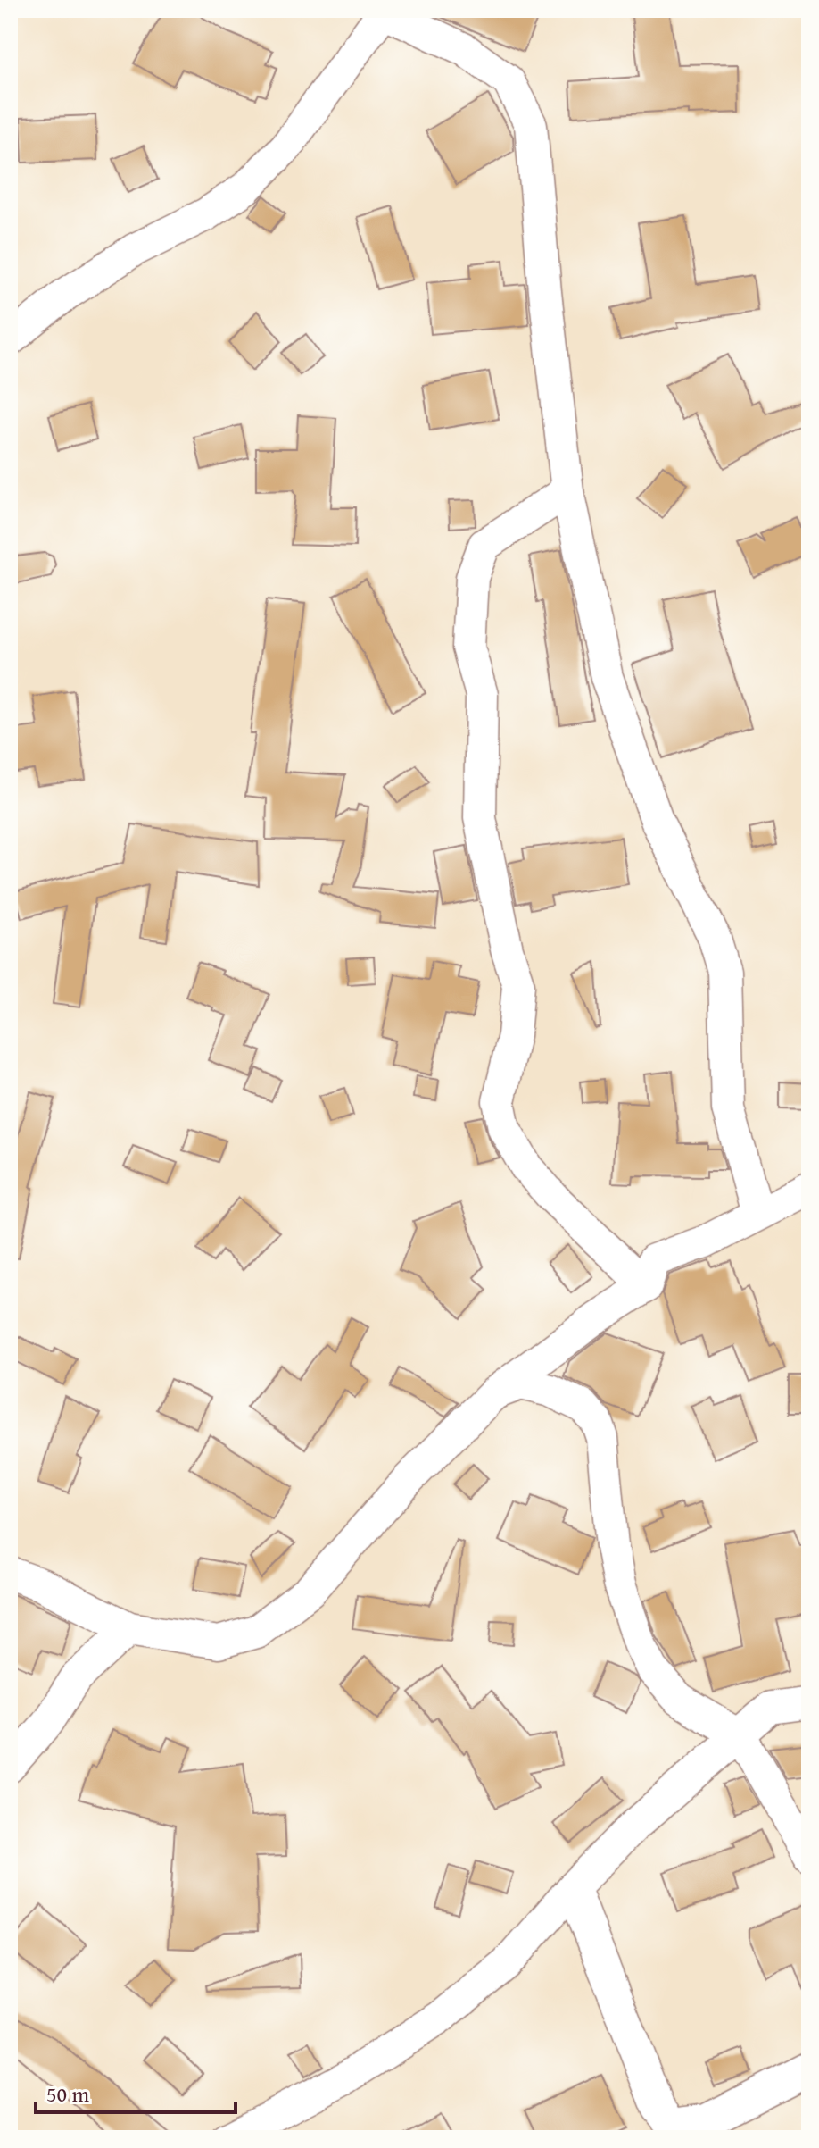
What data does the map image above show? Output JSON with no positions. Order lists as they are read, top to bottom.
{
  "scale_bar": "50 m"
}
